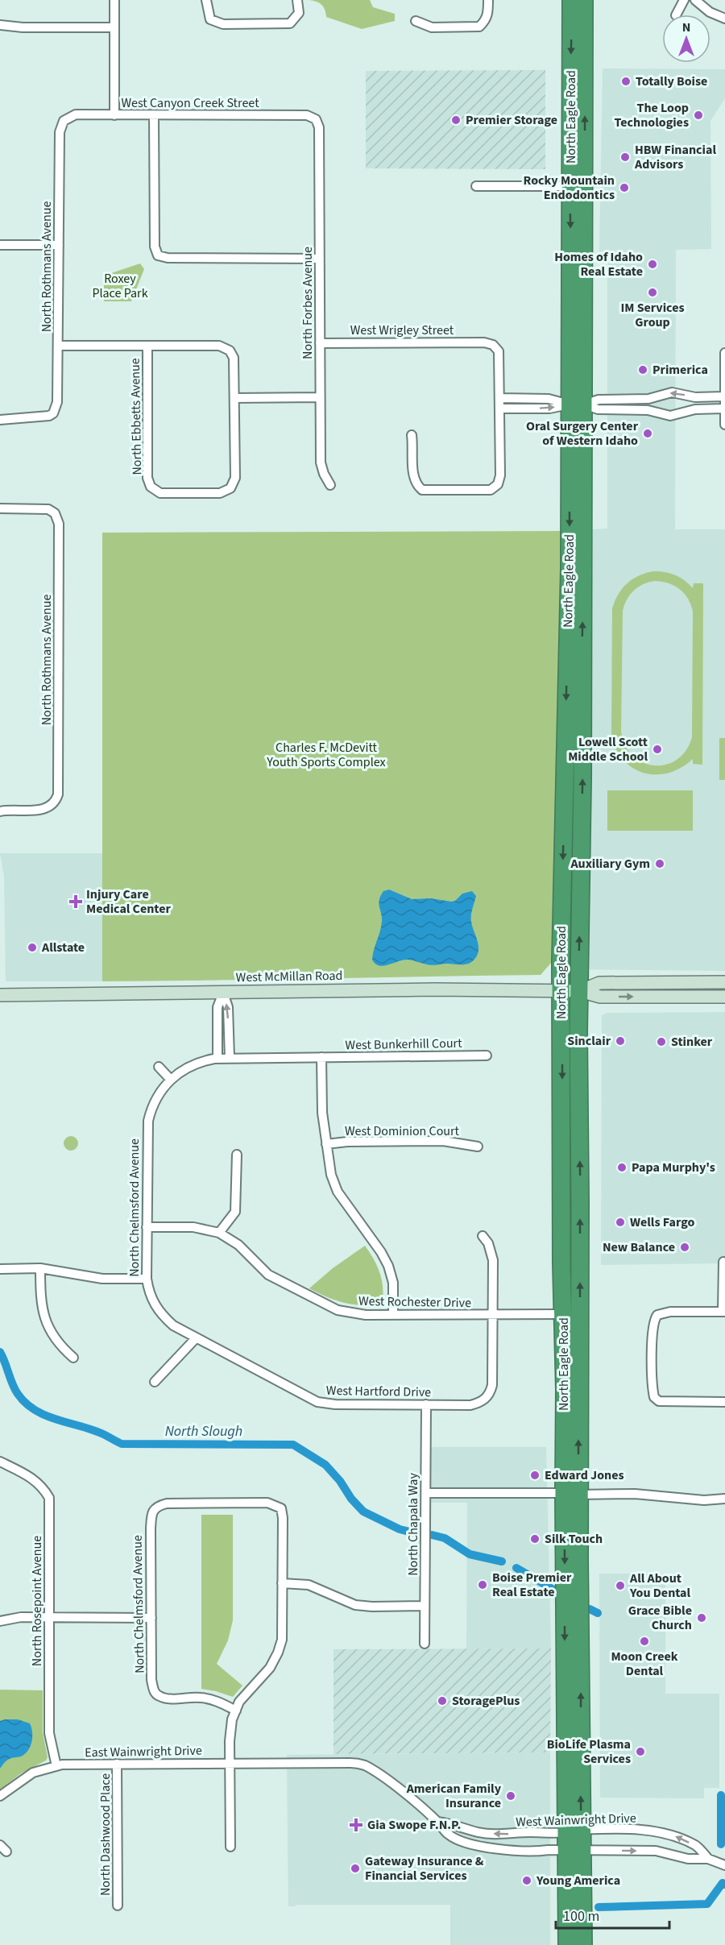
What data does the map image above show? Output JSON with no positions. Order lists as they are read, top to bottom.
{
  "streets": {
    "highway": ["North Eagle Road"],
    "main road": ["West McMillan Road"],
    "street": [
      "West Canyon Creek Street",
      "North Rothmans Avenue",
      "North Forbes Avenue",
      "West Wrigley Street",
      "North Ebbetts Avenue",
      "West Bunkerhill Court",
      "West Dominion Court",
      "North Chelmsford Avenue",
      "West Rochester Drive",
      "West Hartford Drive",
      "North Chapala Way",
      "North Rosepoint Avenue",
      "East Wainwright Drive",
      "West Wainwright Drive",
      "North Dashwood Place"
    ]
  },
  "crossings": [
    ["West Canyon Creek Street", "North Rothmans Avenue"],
    ["West Canyon Creek Street", "North Forbes Avenue"],
    ["North Eagle Road", "West McMillan Road"],
    ["North Eagle Road", "West Rochester Drive"],
    ["North Eagle Road", "West Wainwright Drive"],
    ["North Forbes Avenue", "West Wrigley Street"],
    ["West Bunkerhill Court", "North Chelmsford Avenue"],
    ["North Chelmsford Avenue", "West Rochester Drive"],
    ["North Chelmsford Avenue", "West Hartford Drive"],
    ["West Rochester Drive", "West Hartford Drive"],
    ["West Hartford Drive", "North Chapala Way"],
    ["North Rosepoint Avenue", "East Wainwright Drive"],
    ["East Wainwright Drive", "West Wainwright Drive"],
    ["East Wainwright Drive", "North Dashwood Place"]
  ],
  "water": ["North Slough"],
  "parks": ["Roxey Place Park", "Charles F. McDevitt Youth Sports Complex"],
  "places": {
    "other": [
      "Totally Boise",
      "The Loop Technologies",
      "Premier Storage",
      "HBW Financial Advisors",
      "Rocky Mountain Endodontics",
      "Homes of Idaho Real Estate",
      "IM Services Group",
      "Primerica",
      "Oral Surgery Center of Western Idaho",
      "Lowell Scott Middle School",
      "Auxiliary Gym",
      "Allstate",
      "Sinclair",
      "Stinker",
      "Papa Murphy's",
      "Wells Fargo",
      "New Balance",
      "Edward Jones",
      "Silk Touch",
      "Boise Premier Real Estate",
      "All About You Dental",
      "Grace Bible Church",
      "Moon Creek Dental",
      "StoragePlus",
      "BioLife Plasma Services",
      "American Family Insurance",
      "Gateway Insurance & Financial Services",
      "Young America"
    ],
    "health": ["Injury Care Medical Center", "Gia Swope F.N.P."]
  },
  "scale_bar": "100 m",
  "north": "top"
}
